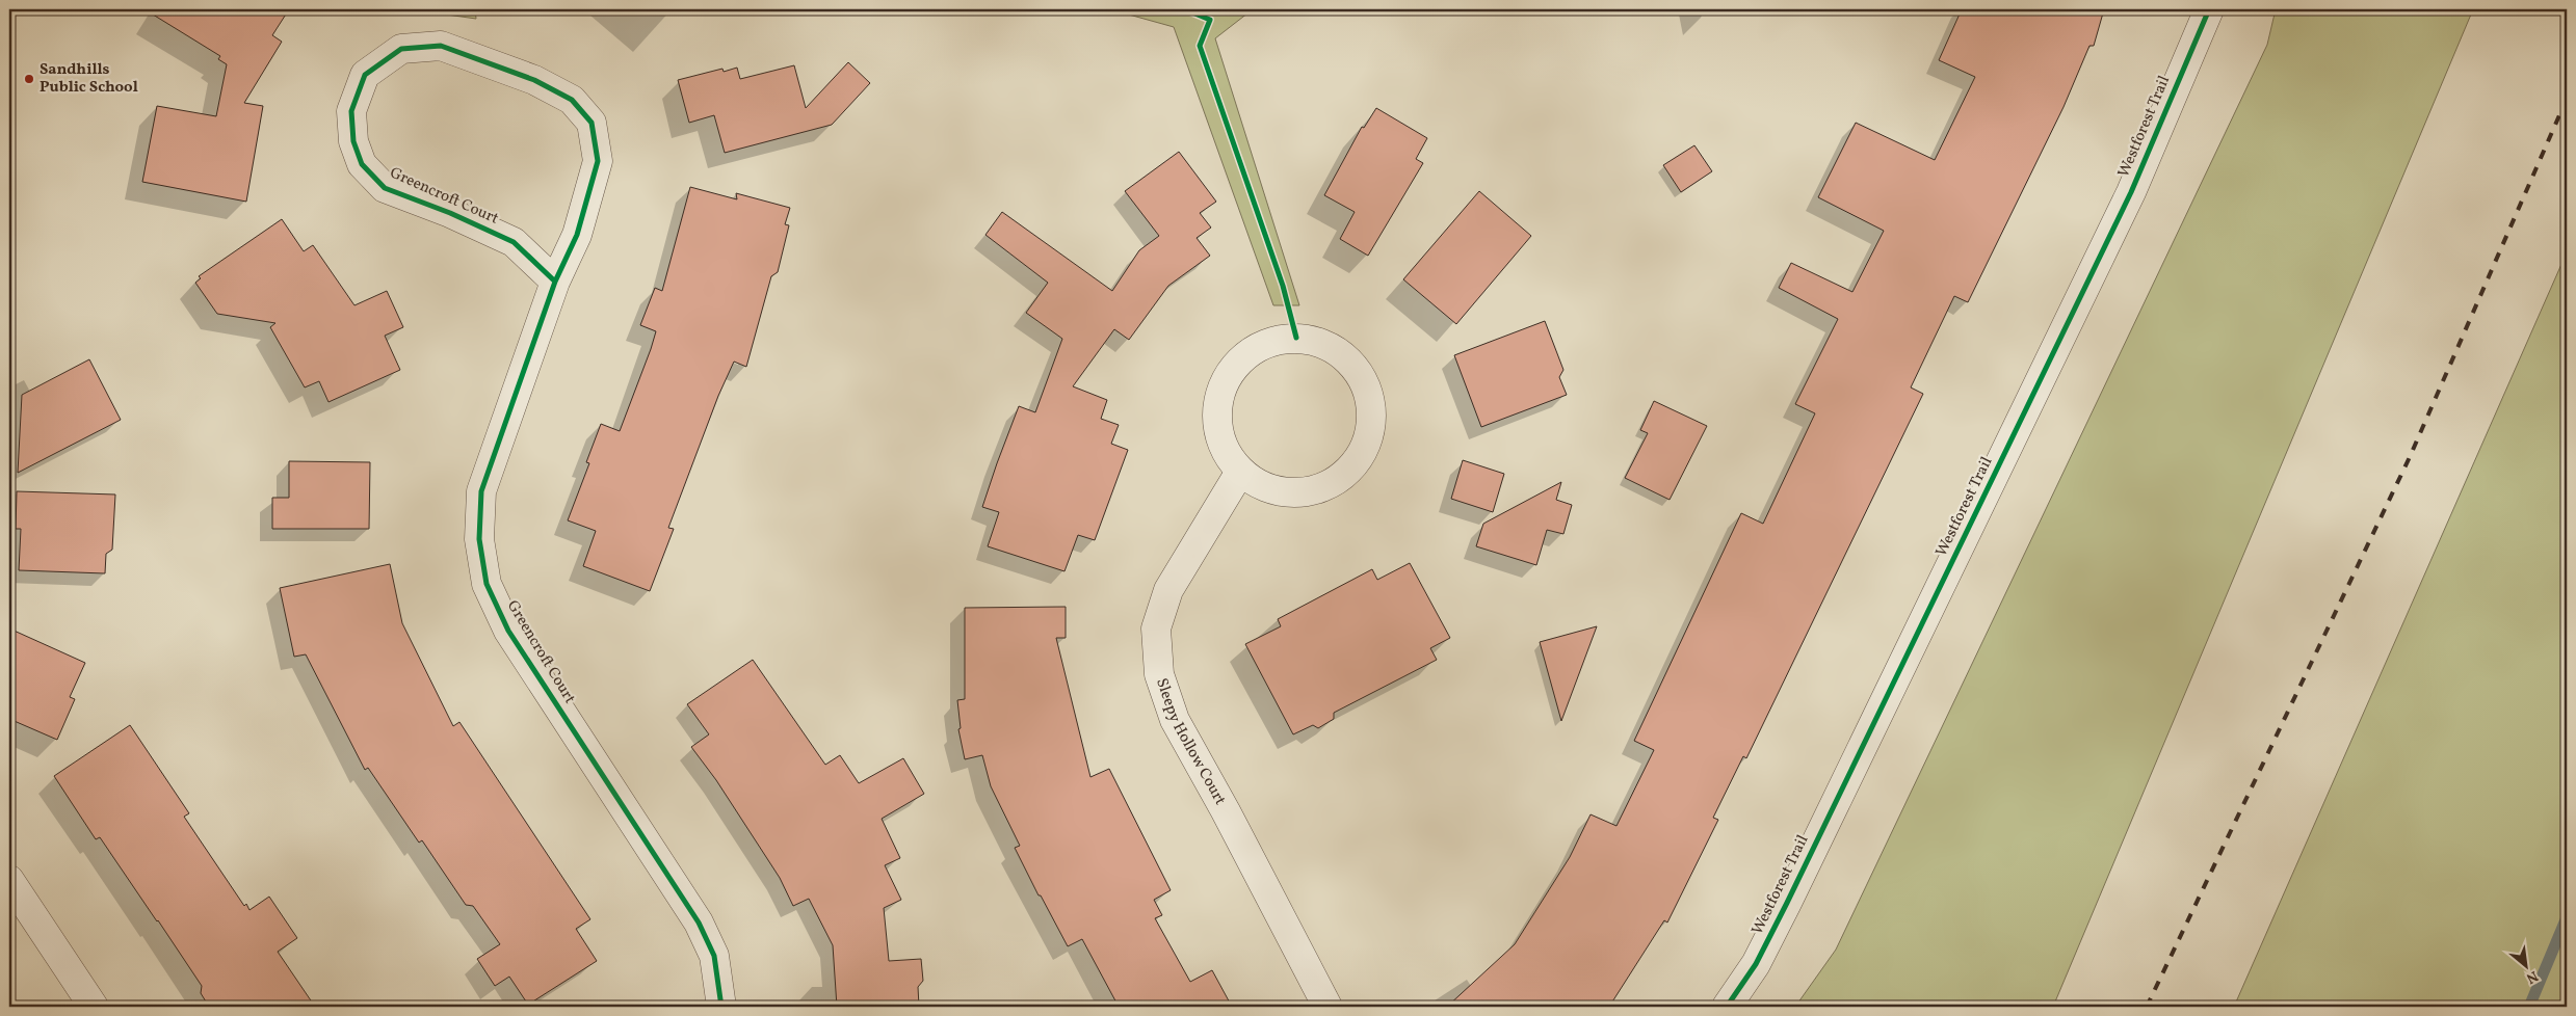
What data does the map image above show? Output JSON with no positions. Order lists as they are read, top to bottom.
{
  "streets": {
    "street": ["Westforest Trail", "Greencroft Court", "Sleepy Hollow Court"]
  },
  "places": ["Sandhills Public School"],
  "north": "bottom right"
}
